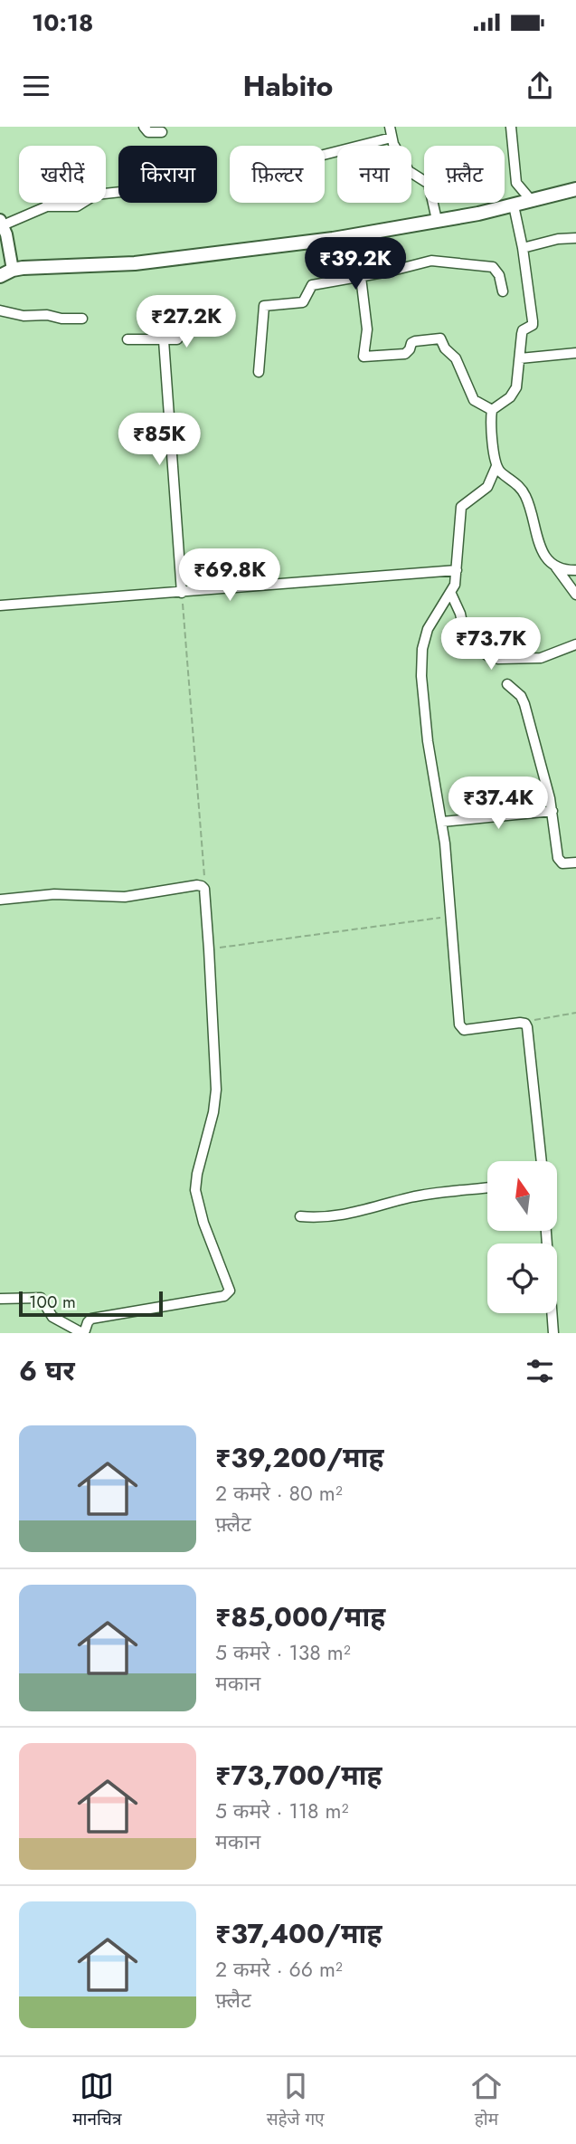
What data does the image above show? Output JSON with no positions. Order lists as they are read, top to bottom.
{
  "scale_bar": "100 m",
  "north": "top",
  "page": {
    "status": "10:18",
    "header": "Habito",
    "chip": [
      "खरीदें",
      "किराया",
      "फ़िल्टर",
      "नया",
      "फ़्लैट"
    ],
    "price": [
      "₹39.2K",
      "₹27.2K",
      "₹85K",
      "₹69.8K",
      "₹73.7K",
      "₹37.4K"
    ],
    "scale": "100 m",
    "heading": "6 घर",
    "list": [
      {
        "name": "₹39,200/माह",
        "note": "2 कमरे · 80 m² · फ़्लैट"
      },
      {
        "name": "₹85,000/माह",
        "note": "5 कमरे · 138 m² · मकान"
      },
      {
        "name": "₹73,700/माह",
        "note": "5 कमरे · 118 m² · मकान"
      },
      {
        "name": "₹37,400/माह",
        "note": "2 कमरे · 66 m² · फ़्लैट"
      }
    ],
    "tabs": ["मानचित्र", "सहेजे गए", "होम"]
  }
}
